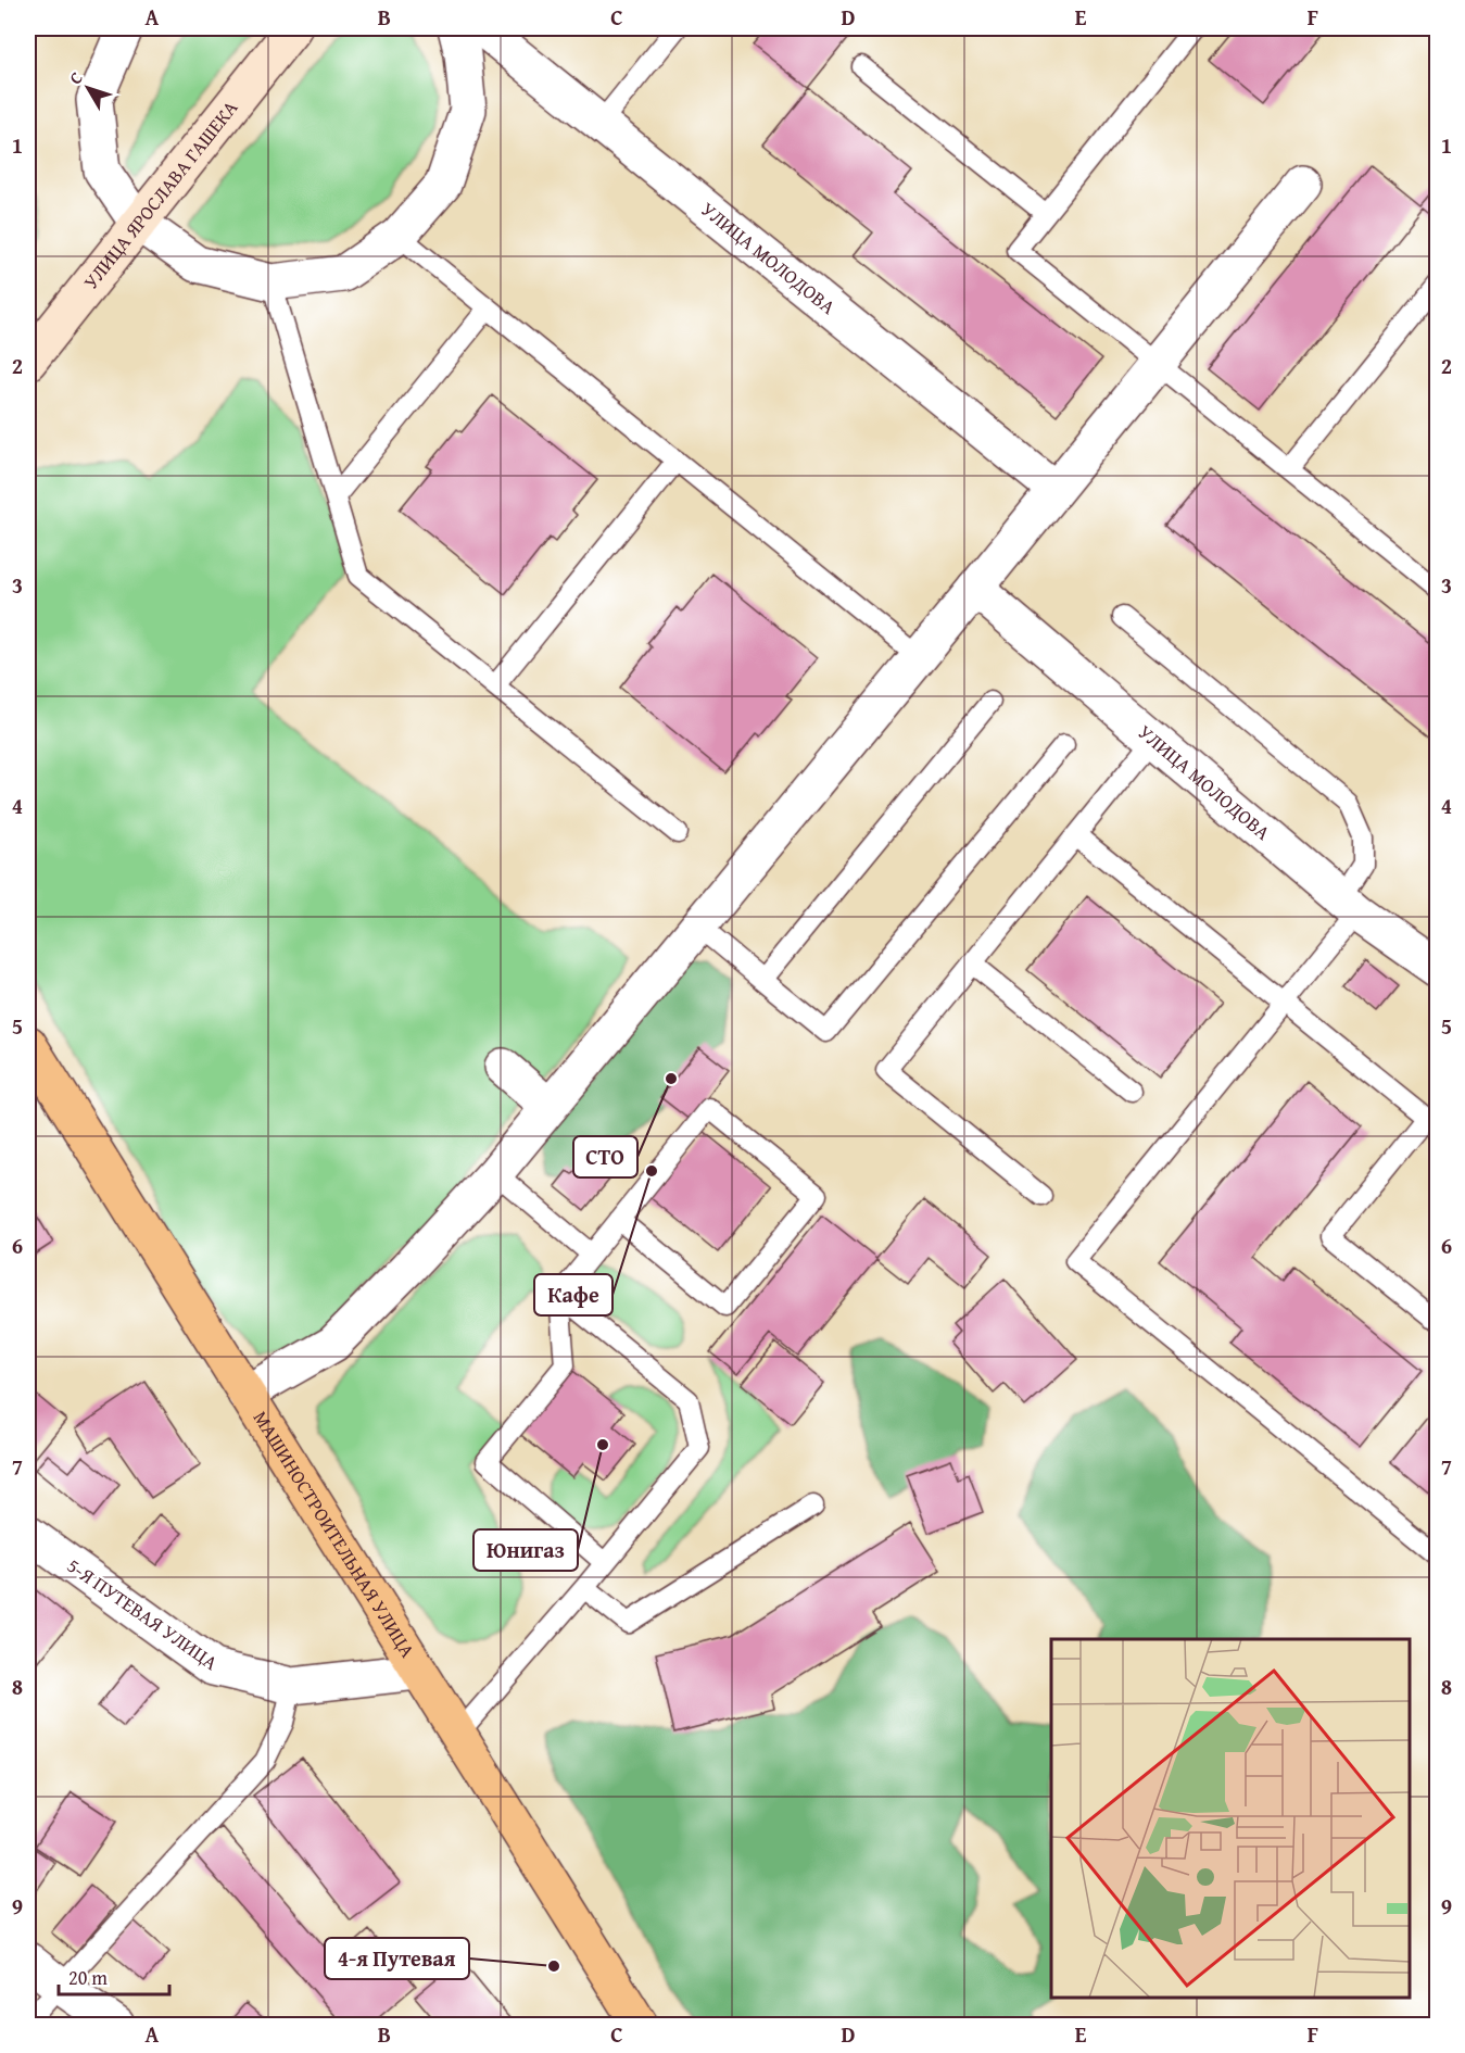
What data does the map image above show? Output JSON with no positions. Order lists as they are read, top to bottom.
{
  "streets": {
    "main road": ["УЛИЦА ЯРОСЛАВА ГАШЕКА", "МАШИНОСТРОИТЕЛЬНАЯ УЛИЦА"],
    "street": ["УЛИЦА МОЛОДОВА", "5-Я ПУТЕВАЯ УЛИЦА"]
  },
  "crossings": [
    ["МАШИНОСТРОИТЕЛЬНАЯ УЛИЦА", "5-Я ПУТЕВАЯ УЛИЦА"]
  ],
  "places": [
    "СТО",
    "Кафе",
    "Юнигаз",
    "4-я Путевая"
  ],
  "scale_bar": "20 m",
  "north": "top left",
  "grid": {
    "columns": [
      "A",
      "B",
      "C",
      "D",
      "E",
      "F"
    ],
    "rows": [
      "1",
      "2",
      "3",
      "4",
      "5",
      "6",
      "7",
      "8",
      "9"
    ]
  }
}
